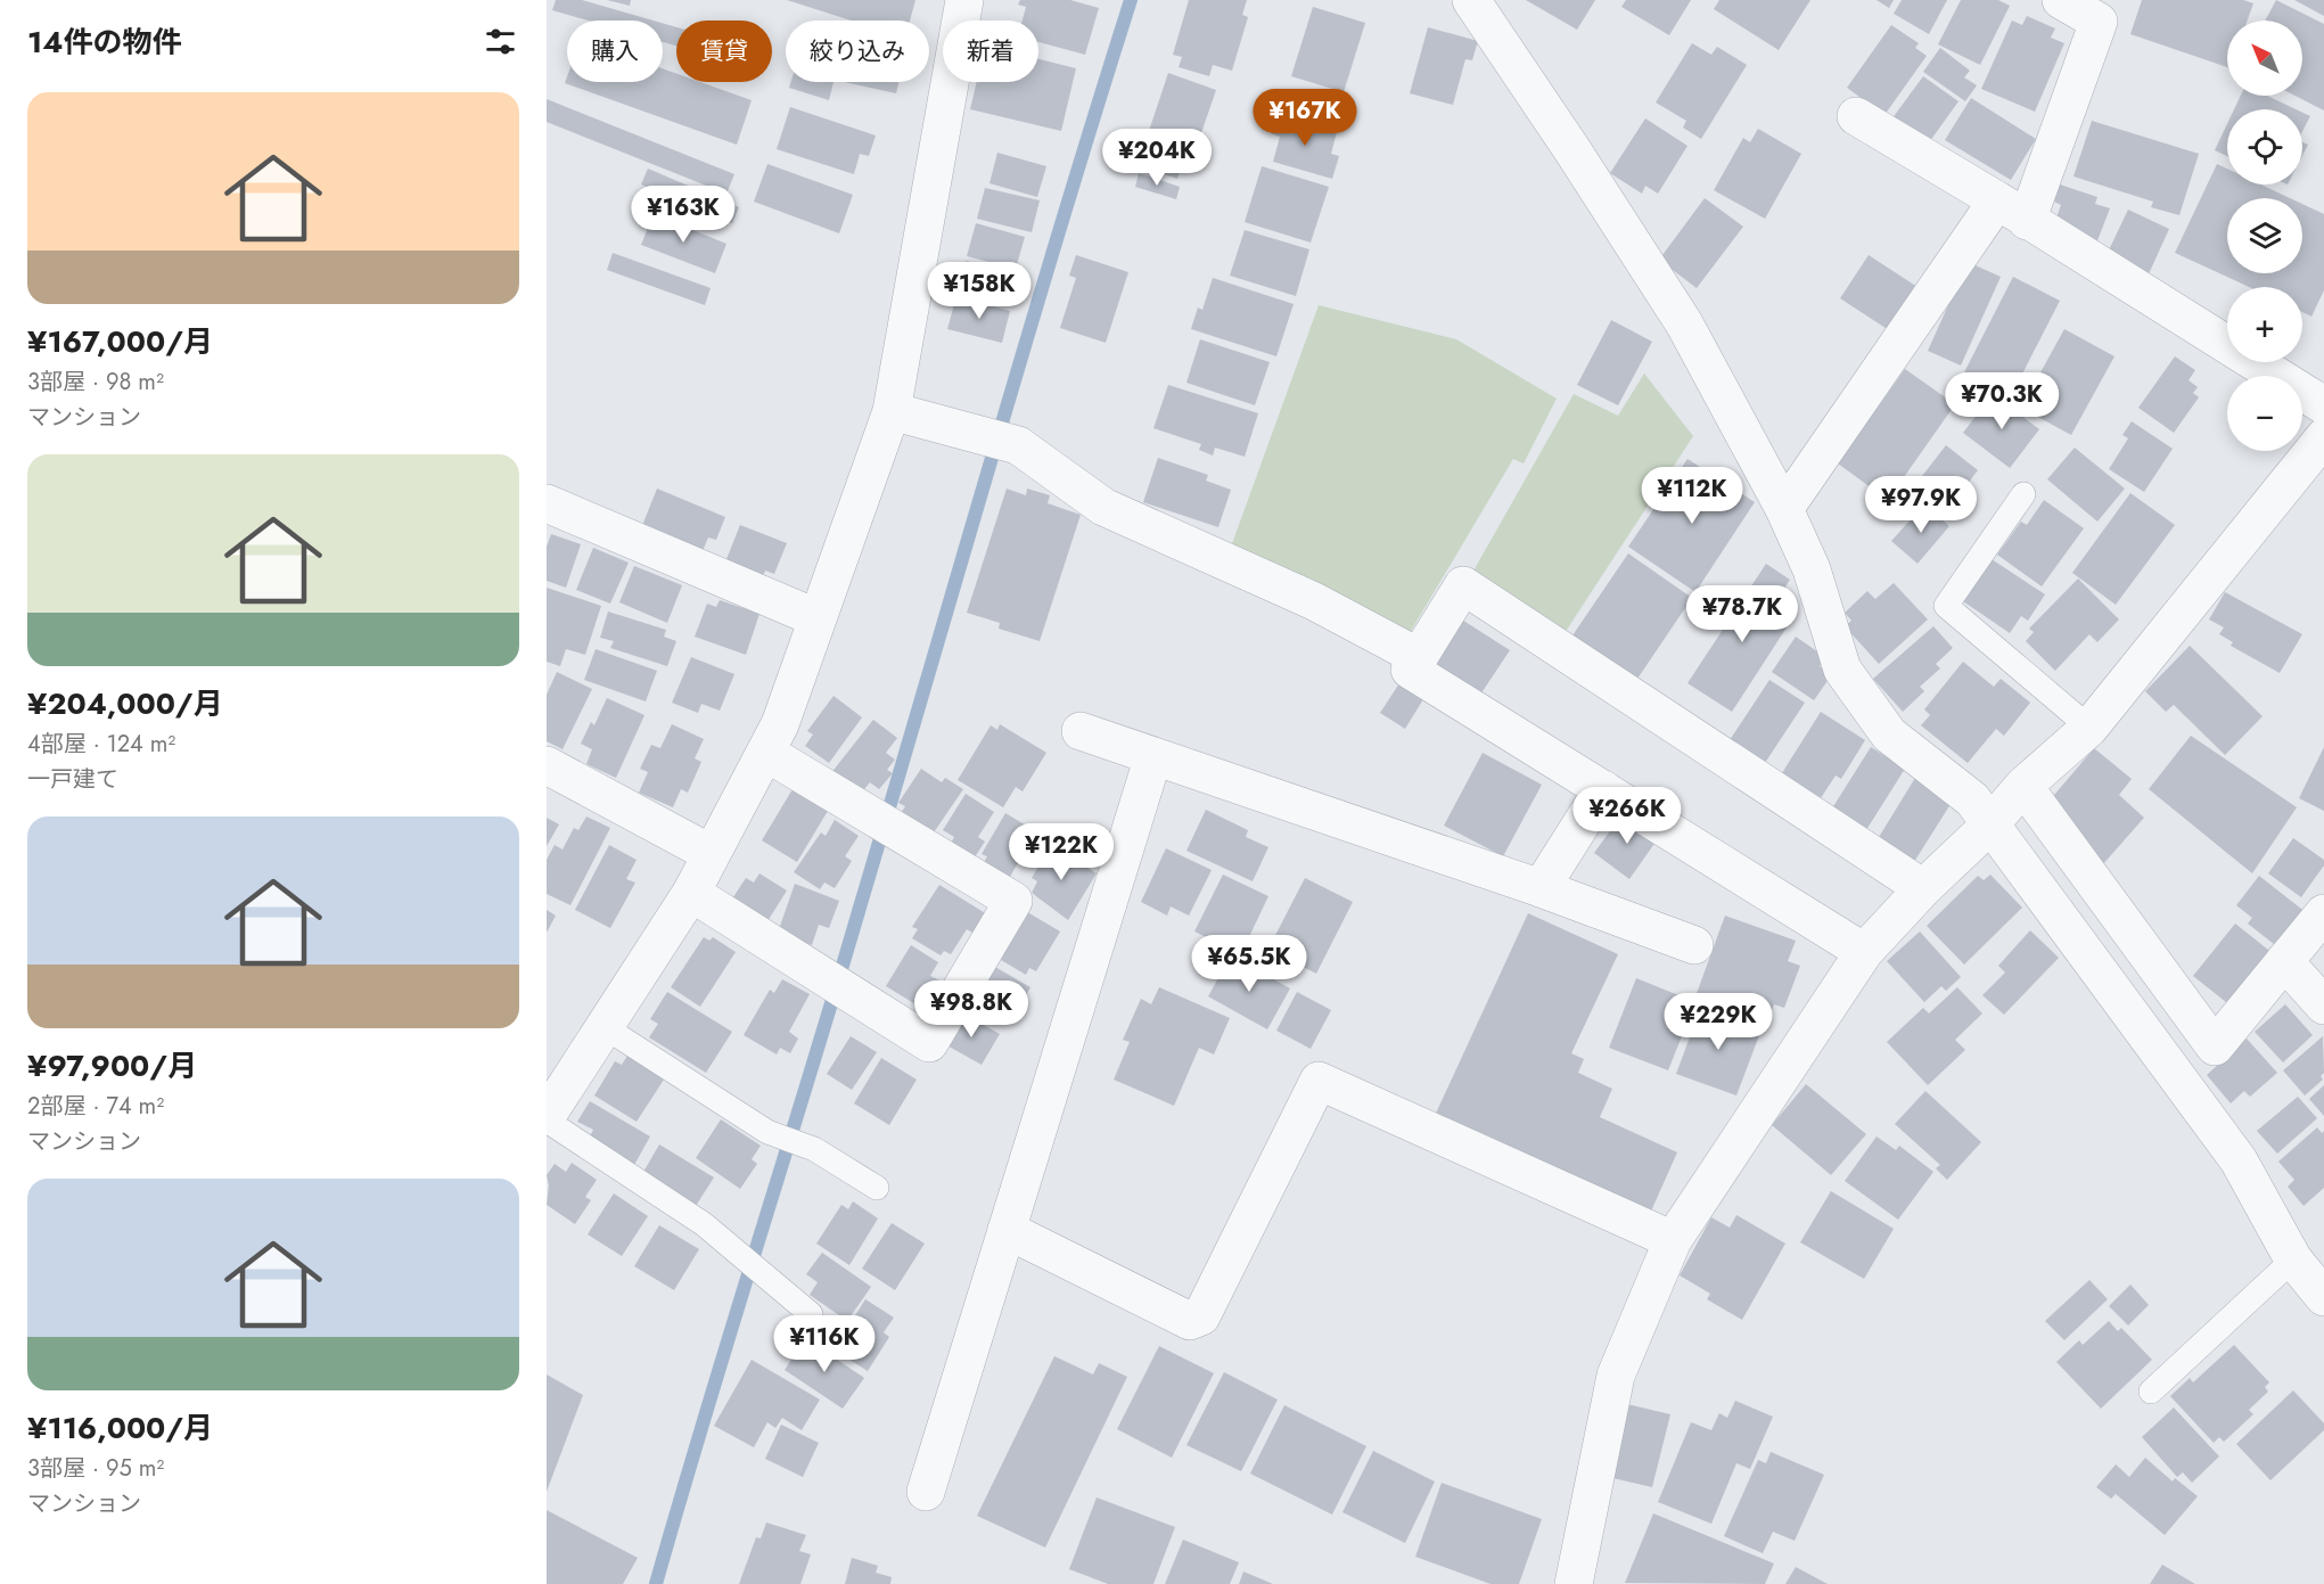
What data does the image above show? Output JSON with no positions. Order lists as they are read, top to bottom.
{
  "north": "top left",
  "page": {
    "heading": "14件の物件",
    "map_buttons": ["+", "−"],
    "chip": [
      "購入",
      "賃貸",
      "絞り込み",
      "新着"
    ],
    "list": [
      {
        "name": "¥167,000/月",
        "note": "3部屋 · 98 m² · マンション"
      },
      {
        "name": "¥204,000/月",
        "note": "4部屋 · 124 m² · 一戸建て"
      },
      {
        "name": "¥97,900/月",
        "note": "2部屋 · 74 m² · マンション"
      },
      {
        "name": "¥116,000/月",
        "note": "3部屋 · 95 m² · マンション"
      }
    ],
    "price": [
      "¥167K",
      "¥204K",
      "¥163K",
      "¥158K",
      "¥70.3K",
      "¥112K",
      "¥97.9K",
      "¥78.7K",
      "¥266K",
      "¥122K",
      "¥65.5K",
      "¥98.8K",
      "¥229K",
      "¥116K"
    ]
  }
}
